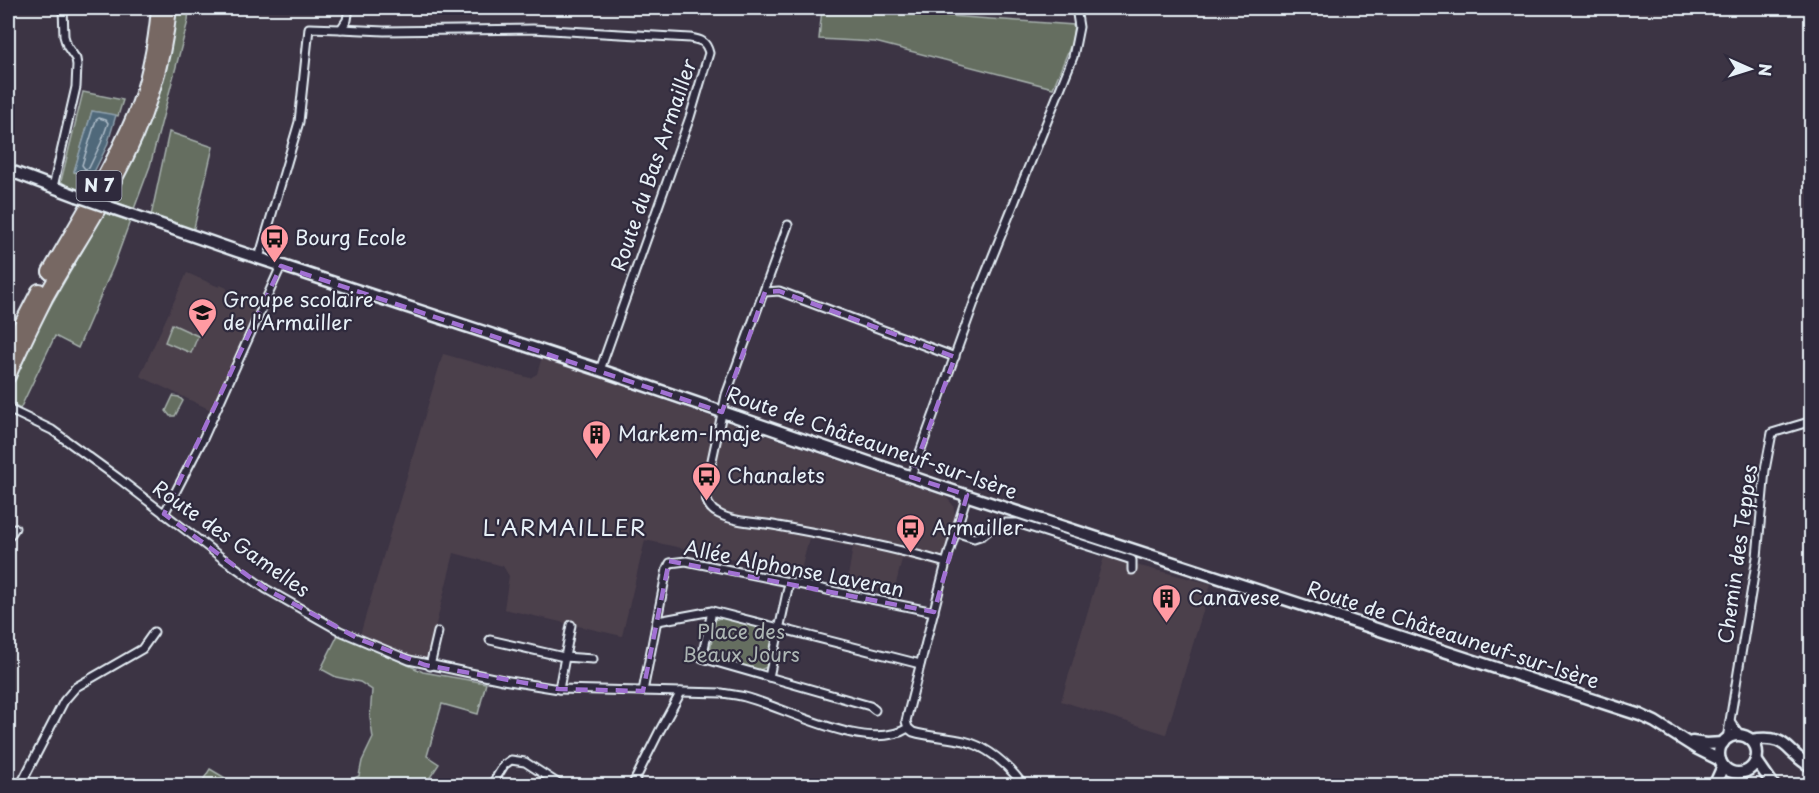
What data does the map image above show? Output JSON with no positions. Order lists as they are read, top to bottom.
{
  "streets": {
    "highway": ["N 7"],
    "main road": ["Route de Châteauneuf-sur-Isère"],
    "street": [
      "Route du Bas Armailler",
      "Route des Gamelles",
      "Chemin des Teppes",
      "Allée Alphonse Laveran"
    ]
  },
  "crossings": [
    ["Route du Bas Armailler", "Route de Châteauneuf-sur-Isère"],
    ["Route de Châteauneuf-sur-Isère", "Chemin des Teppes"],
    ["Route des Gamelles", "Allée Alphonse Laveran"]
  ],
  "districts": ["L'ARMAILLER"],
  "parks": ["Place des Beaux Jours"],
  "places": {
    "bus stop": ["Bourg Ecole", "Chanalets", "Armailler"],
    "school or university": ["Groupe scolaire de l'Armailler"],
    "building": ["Markem-Imaje", "Canavese"]
  },
  "north": "right"
}
